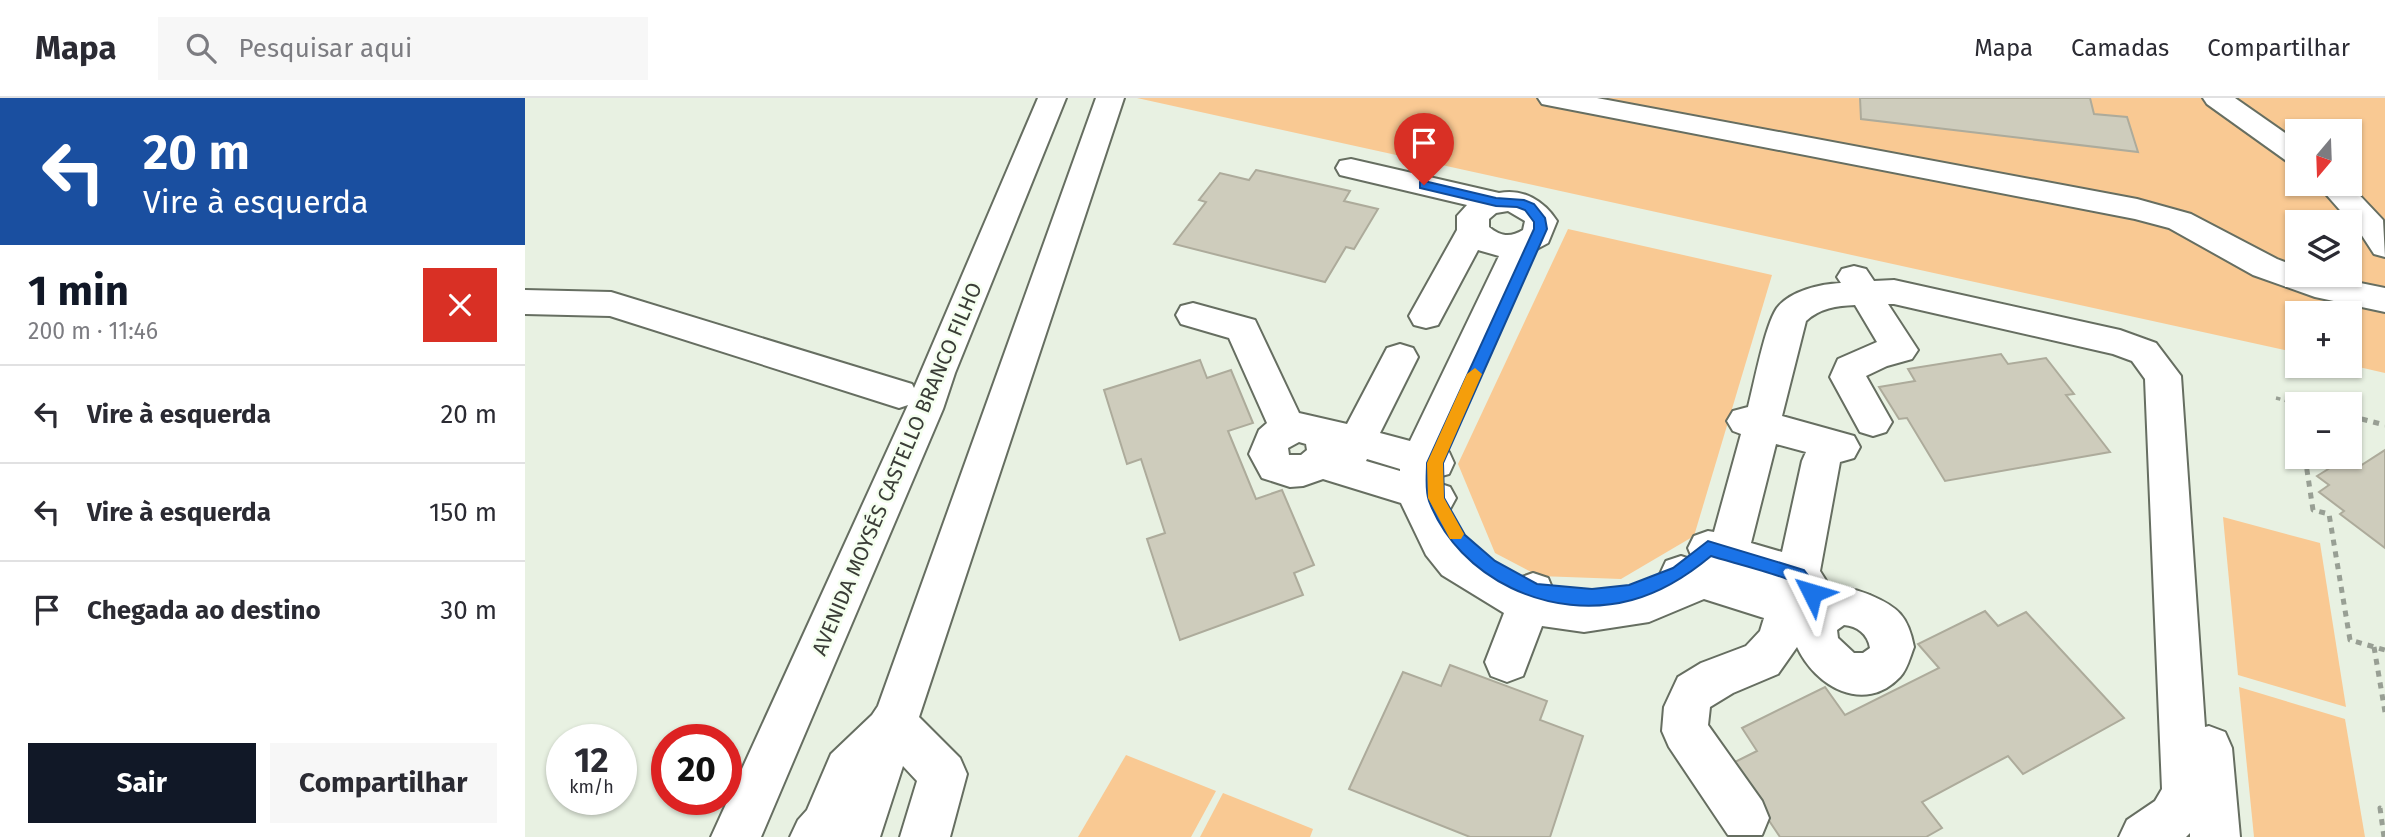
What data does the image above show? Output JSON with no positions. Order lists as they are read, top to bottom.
{
  "streets": {
    "street": ["AVENIDA MOYSÉS CASTELLO BRANCO FILHO"]
  },
  "north": "bottom",
  "page": {
    "header": "Mapa",
    "search": "Pesquisar aqui",
    "nav": ["Mapa", "Camadas", "Compartilhar"],
    "turn": ["20 m", "Vire à esquerda"],
    "map_buttons": ["+", "−"],
    "heading": ["1 min", "200 m · 11:46"],
    "list": [
      {
        "name": "Vire à esquerda",
        "value": "20 m"
      },
      {
        "name": "Vire à esquerda",
        "value": "150 m"
      },
      {
        "name": "Chegada ao destino",
        "value": "30 m"
      }
    ],
    "speed": "12 km/h",
    "limit": "20",
    "buttons": ["Sair", "Compartilhar"]
  }
}
